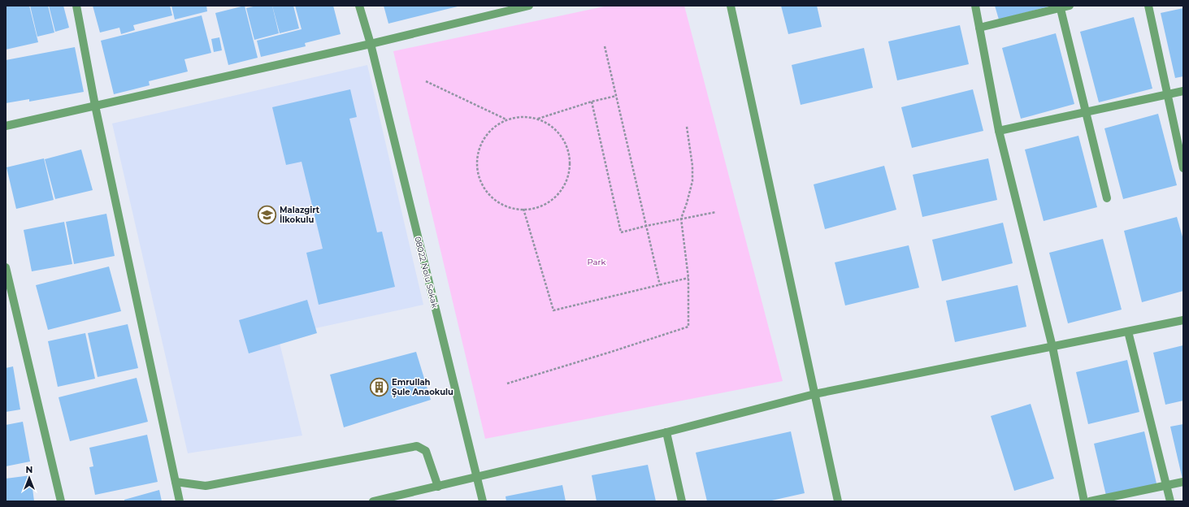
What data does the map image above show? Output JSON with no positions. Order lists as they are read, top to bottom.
{
  "streets": {
    "street": ["08022 Nolu Sokak"]
  },
  "parks": ["Park"],
  "places": {
    "school or university": ["Malazgirt İlkokulu"],
    "building": ["Emrullah Şule Anaokulu"]
  },
  "north": "top"
}
